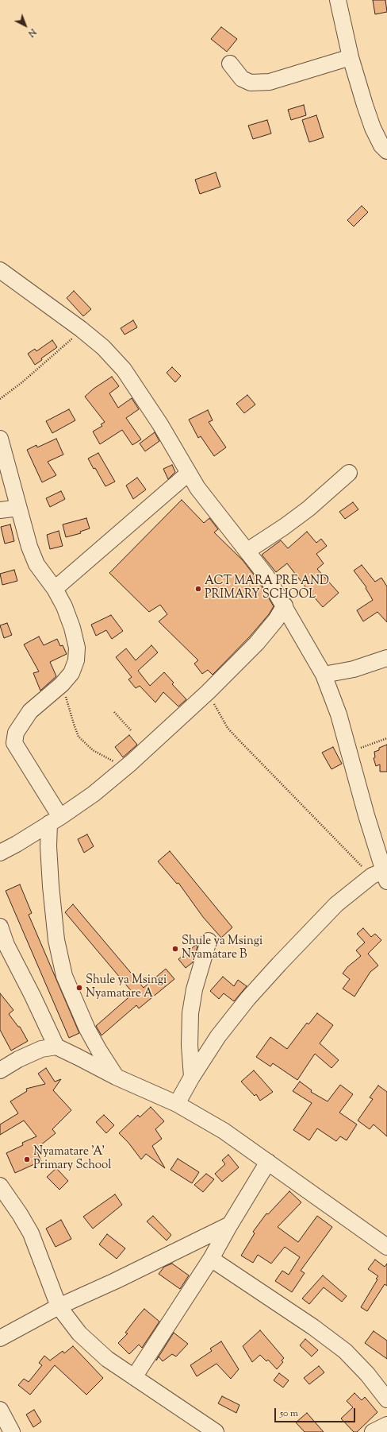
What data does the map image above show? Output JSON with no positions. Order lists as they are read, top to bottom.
{
  "places": [
    "ACT MARA PRE AND PRIMARY SCHOOL",
    "Shule ya Msingi Nyamatare B",
    "Shule ya Msingi Nyamatare A",
    "Nyamatare 'A' Primary School"
  ],
  "scale_bar": "50 m",
  "north": "bottom right"
}
